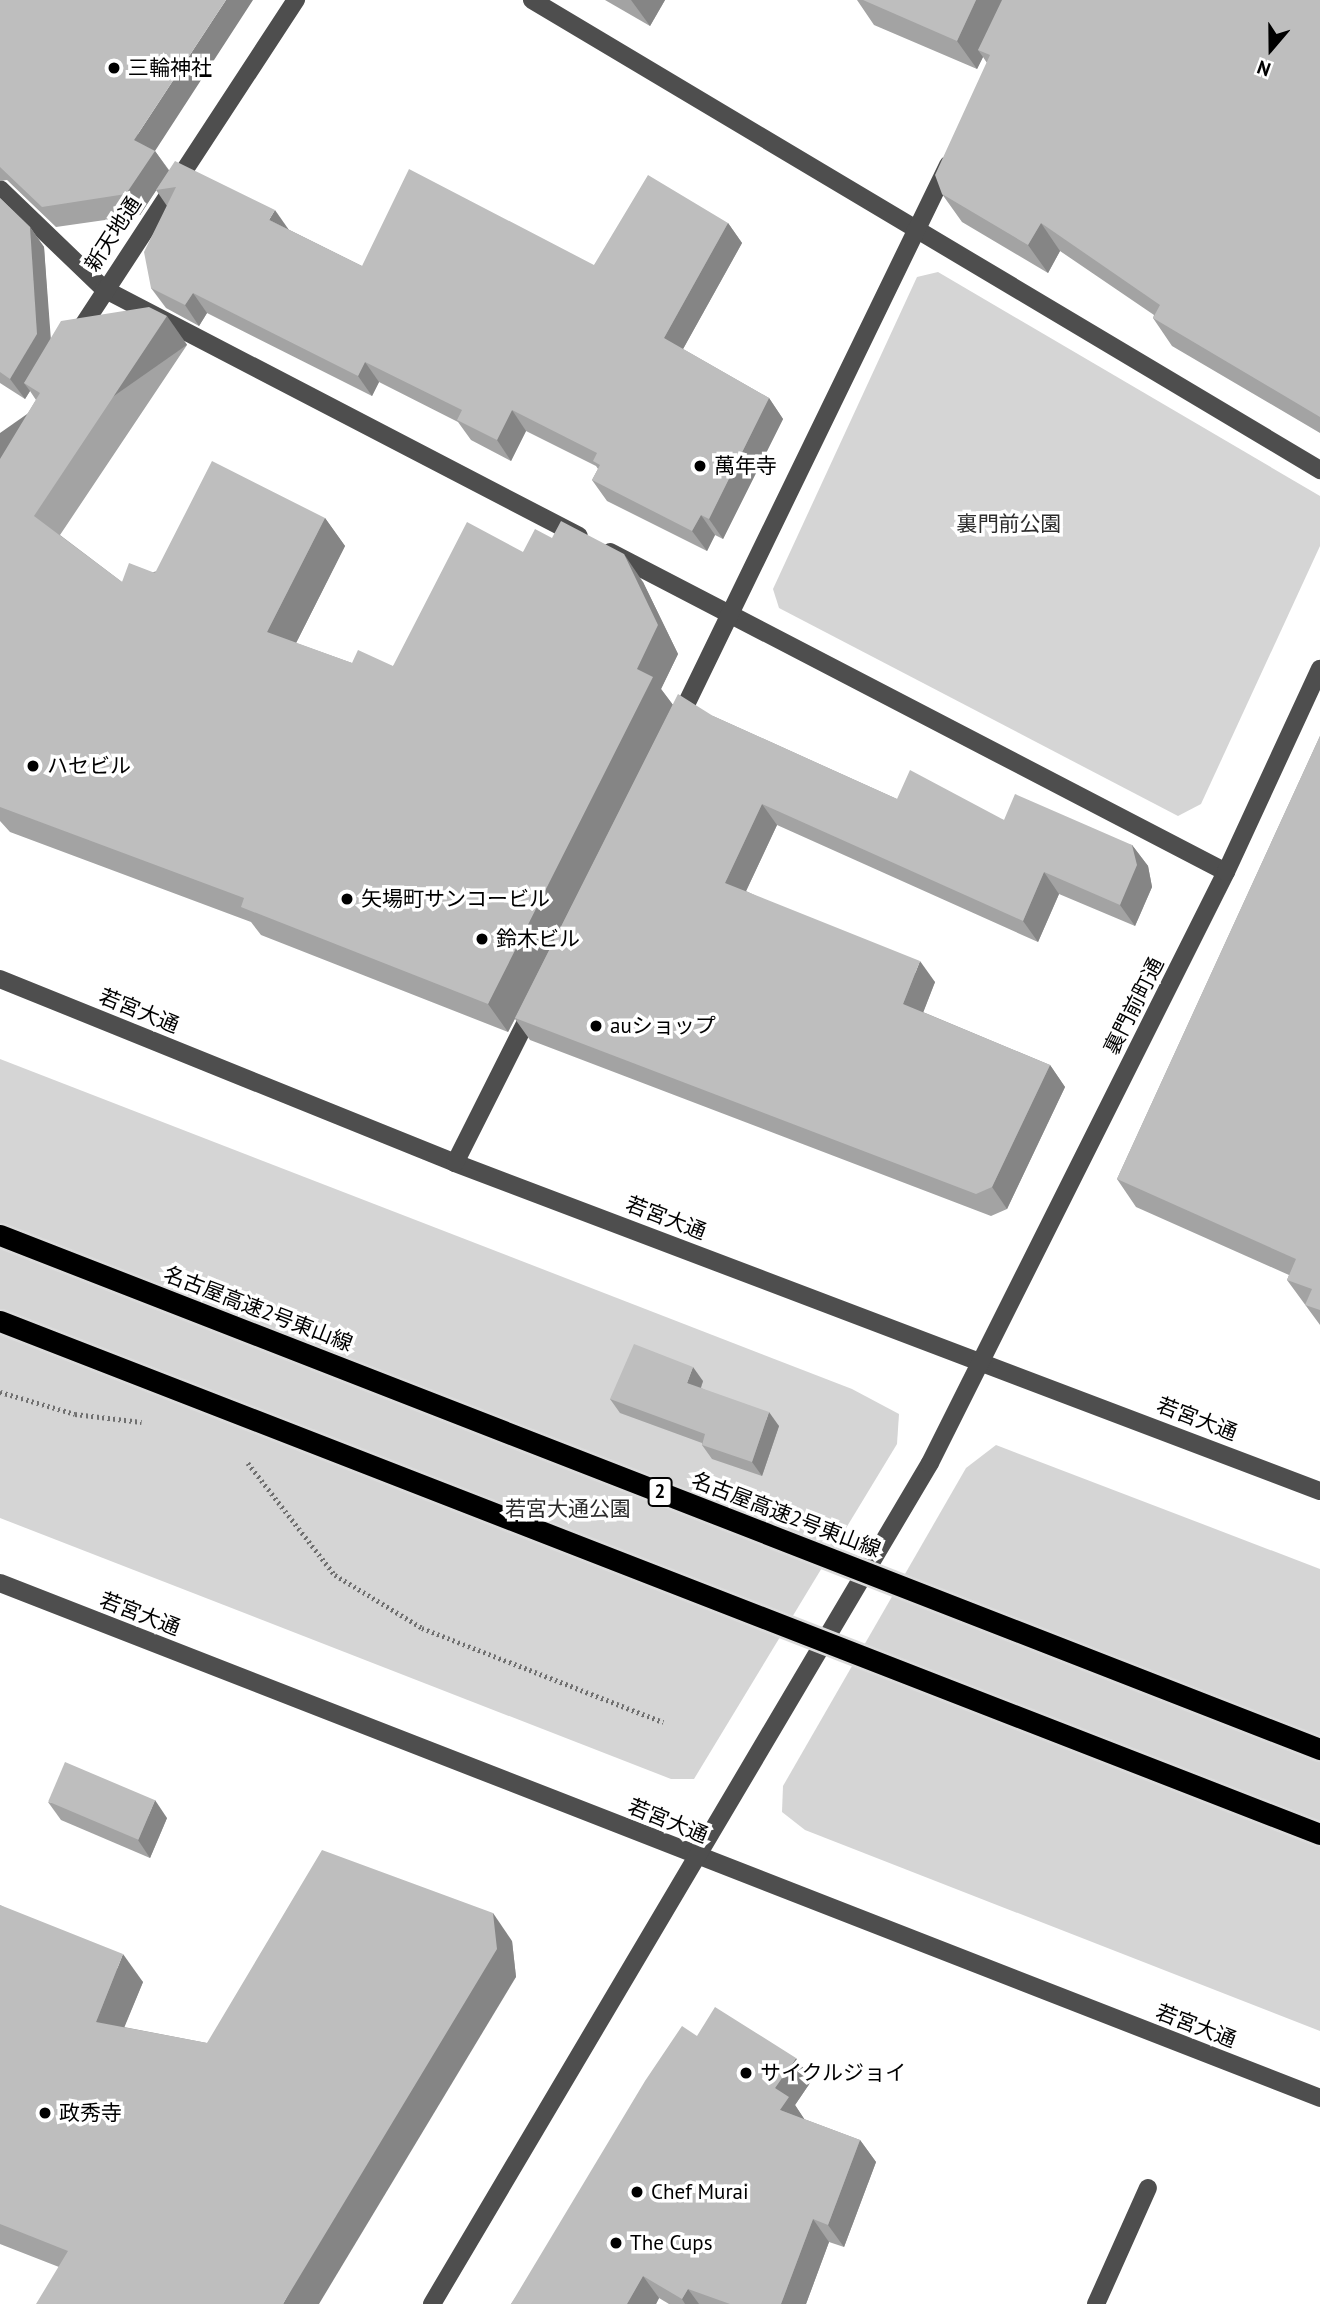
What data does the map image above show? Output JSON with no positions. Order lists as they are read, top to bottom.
{
  "streets": {
    "highway": ["名古屋高速2号東山線", "2"],
    "street": ["新天地通", "裏門前町通", "若宮大通"]
  },
  "crossings": [
    ["裏門前町通", "若宮大通"]
  ],
  "parks": ["裏門前公園", "若宮大通公園"],
  "places": [
    "三輪神社",
    "萬年寺",
    "ハセビル",
    "矢場町サンコービル",
    "鈴木ビル",
    "auショップ",
    "サイクルジョイ",
    "政秀寺",
    "Chef Murai",
    "The Cups"
  ],
  "north": "bottom"
}
